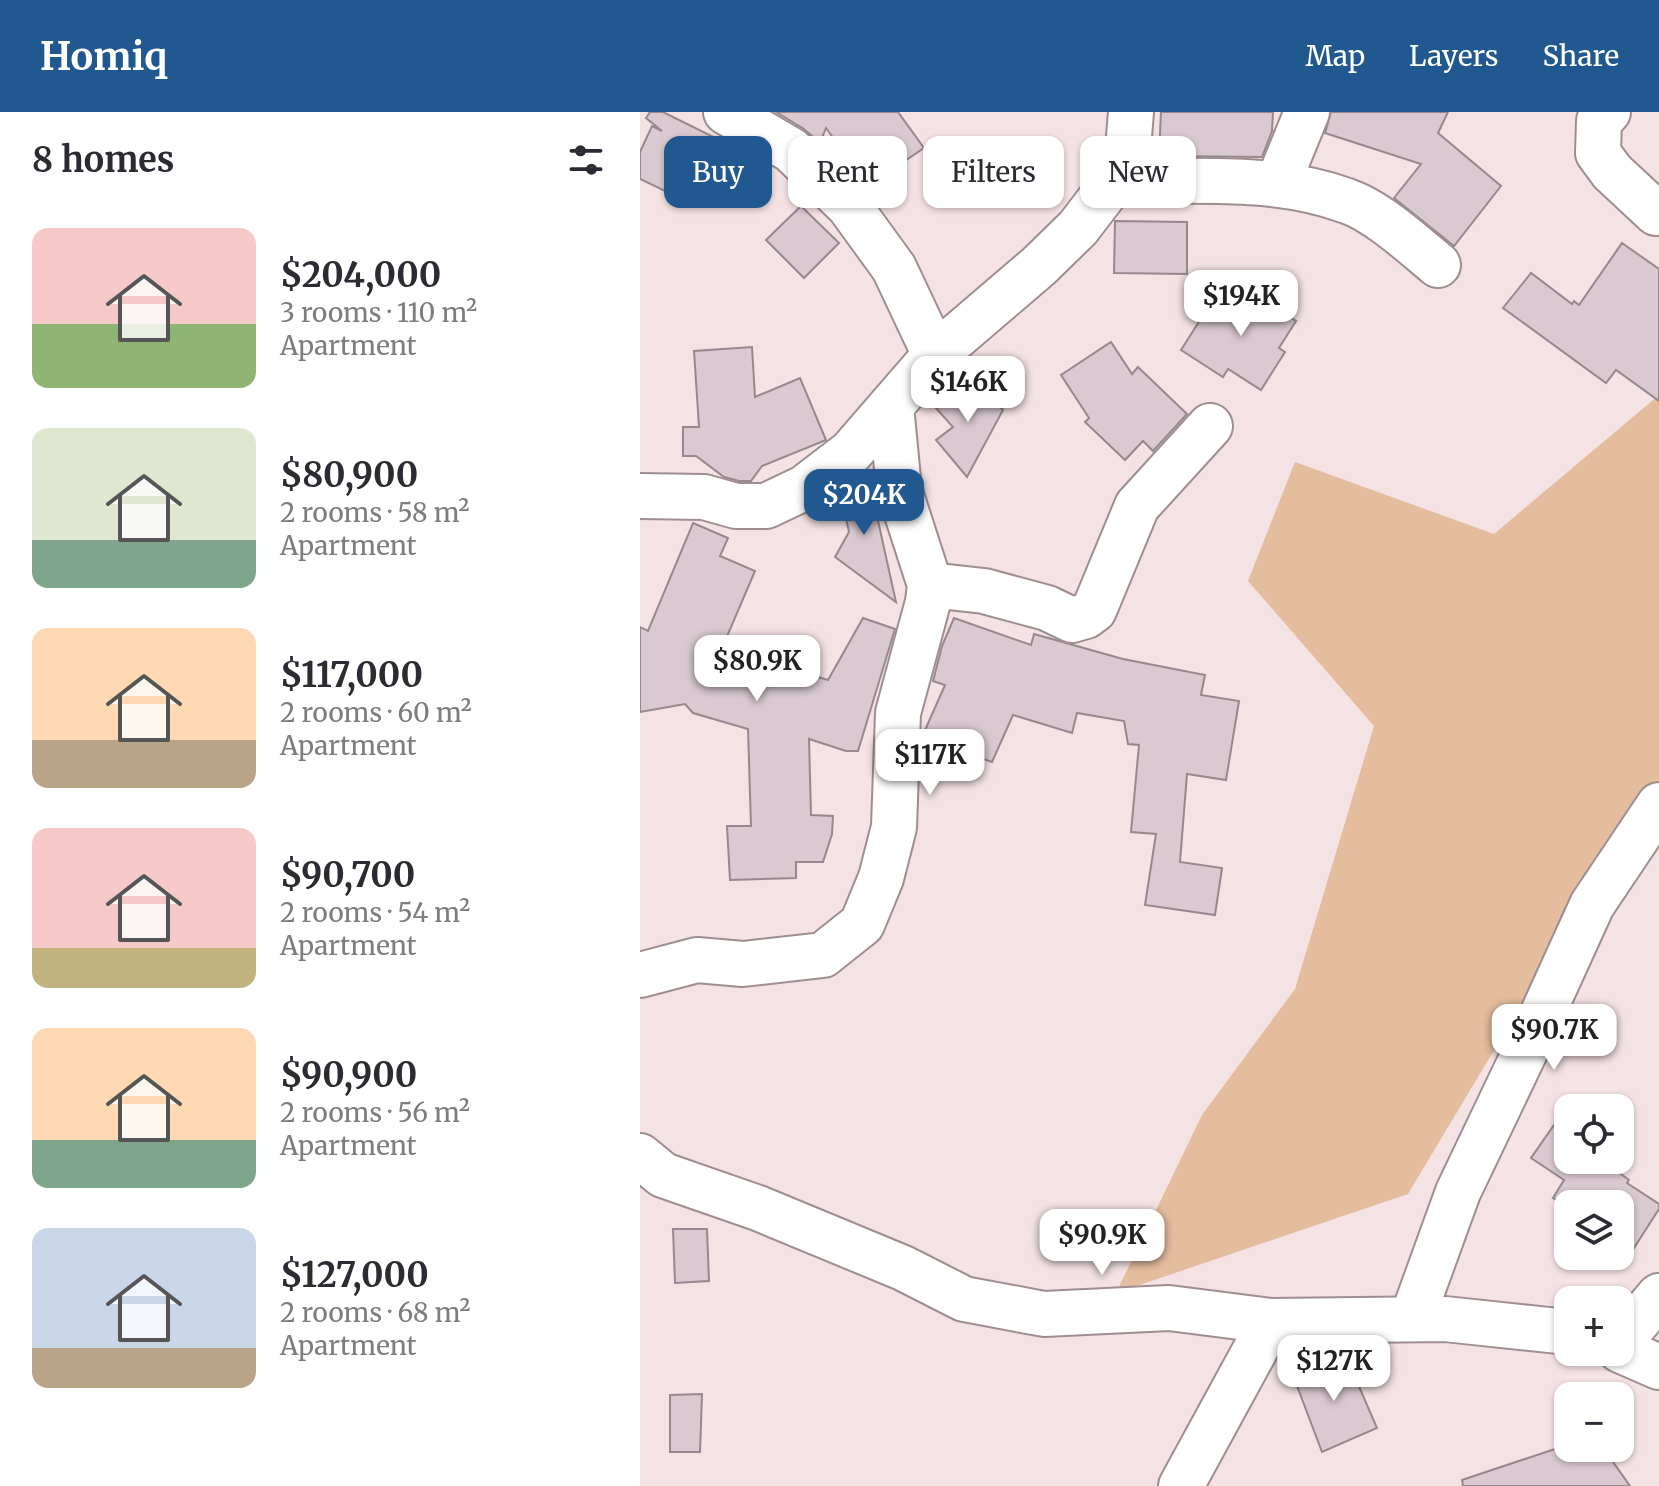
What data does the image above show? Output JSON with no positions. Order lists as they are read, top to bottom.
{
  "page": {
    "header": "Homiq",
    "nav": ["Map", "Layers", "Share"],
    "heading": "8 homes",
    "chip": [
      "Buy",
      "Rent",
      "Filters",
      "New"
    ],
    "list": [
      {
        "name": "$204,000",
        "note": "3 rooms · 110 m² · Apartment"
      },
      {
        "name": "$80,900",
        "note": "2 rooms · 58 m² · Apartment"
      },
      {
        "name": "$117,000",
        "note": "2 rooms · 60 m² · Apartment"
      },
      {
        "name": "$90,700",
        "note": "2 rooms · 54 m² · Apartment"
      },
      {
        "name": "$90,900",
        "note": "2 rooms · 56 m² · Apartment"
      },
      {
        "name": "$127,000",
        "note": "2 rooms · 68 m² · Apartment"
      }
    ],
    "price": [
      "$194K",
      "$146K",
      "$204K",
      "$80.9K",
      "$117K",
      "$90.7K",
      "$90.9K",
      "$127K"
    ],
    "map_buttons": ["+", "−"]
  }
}
